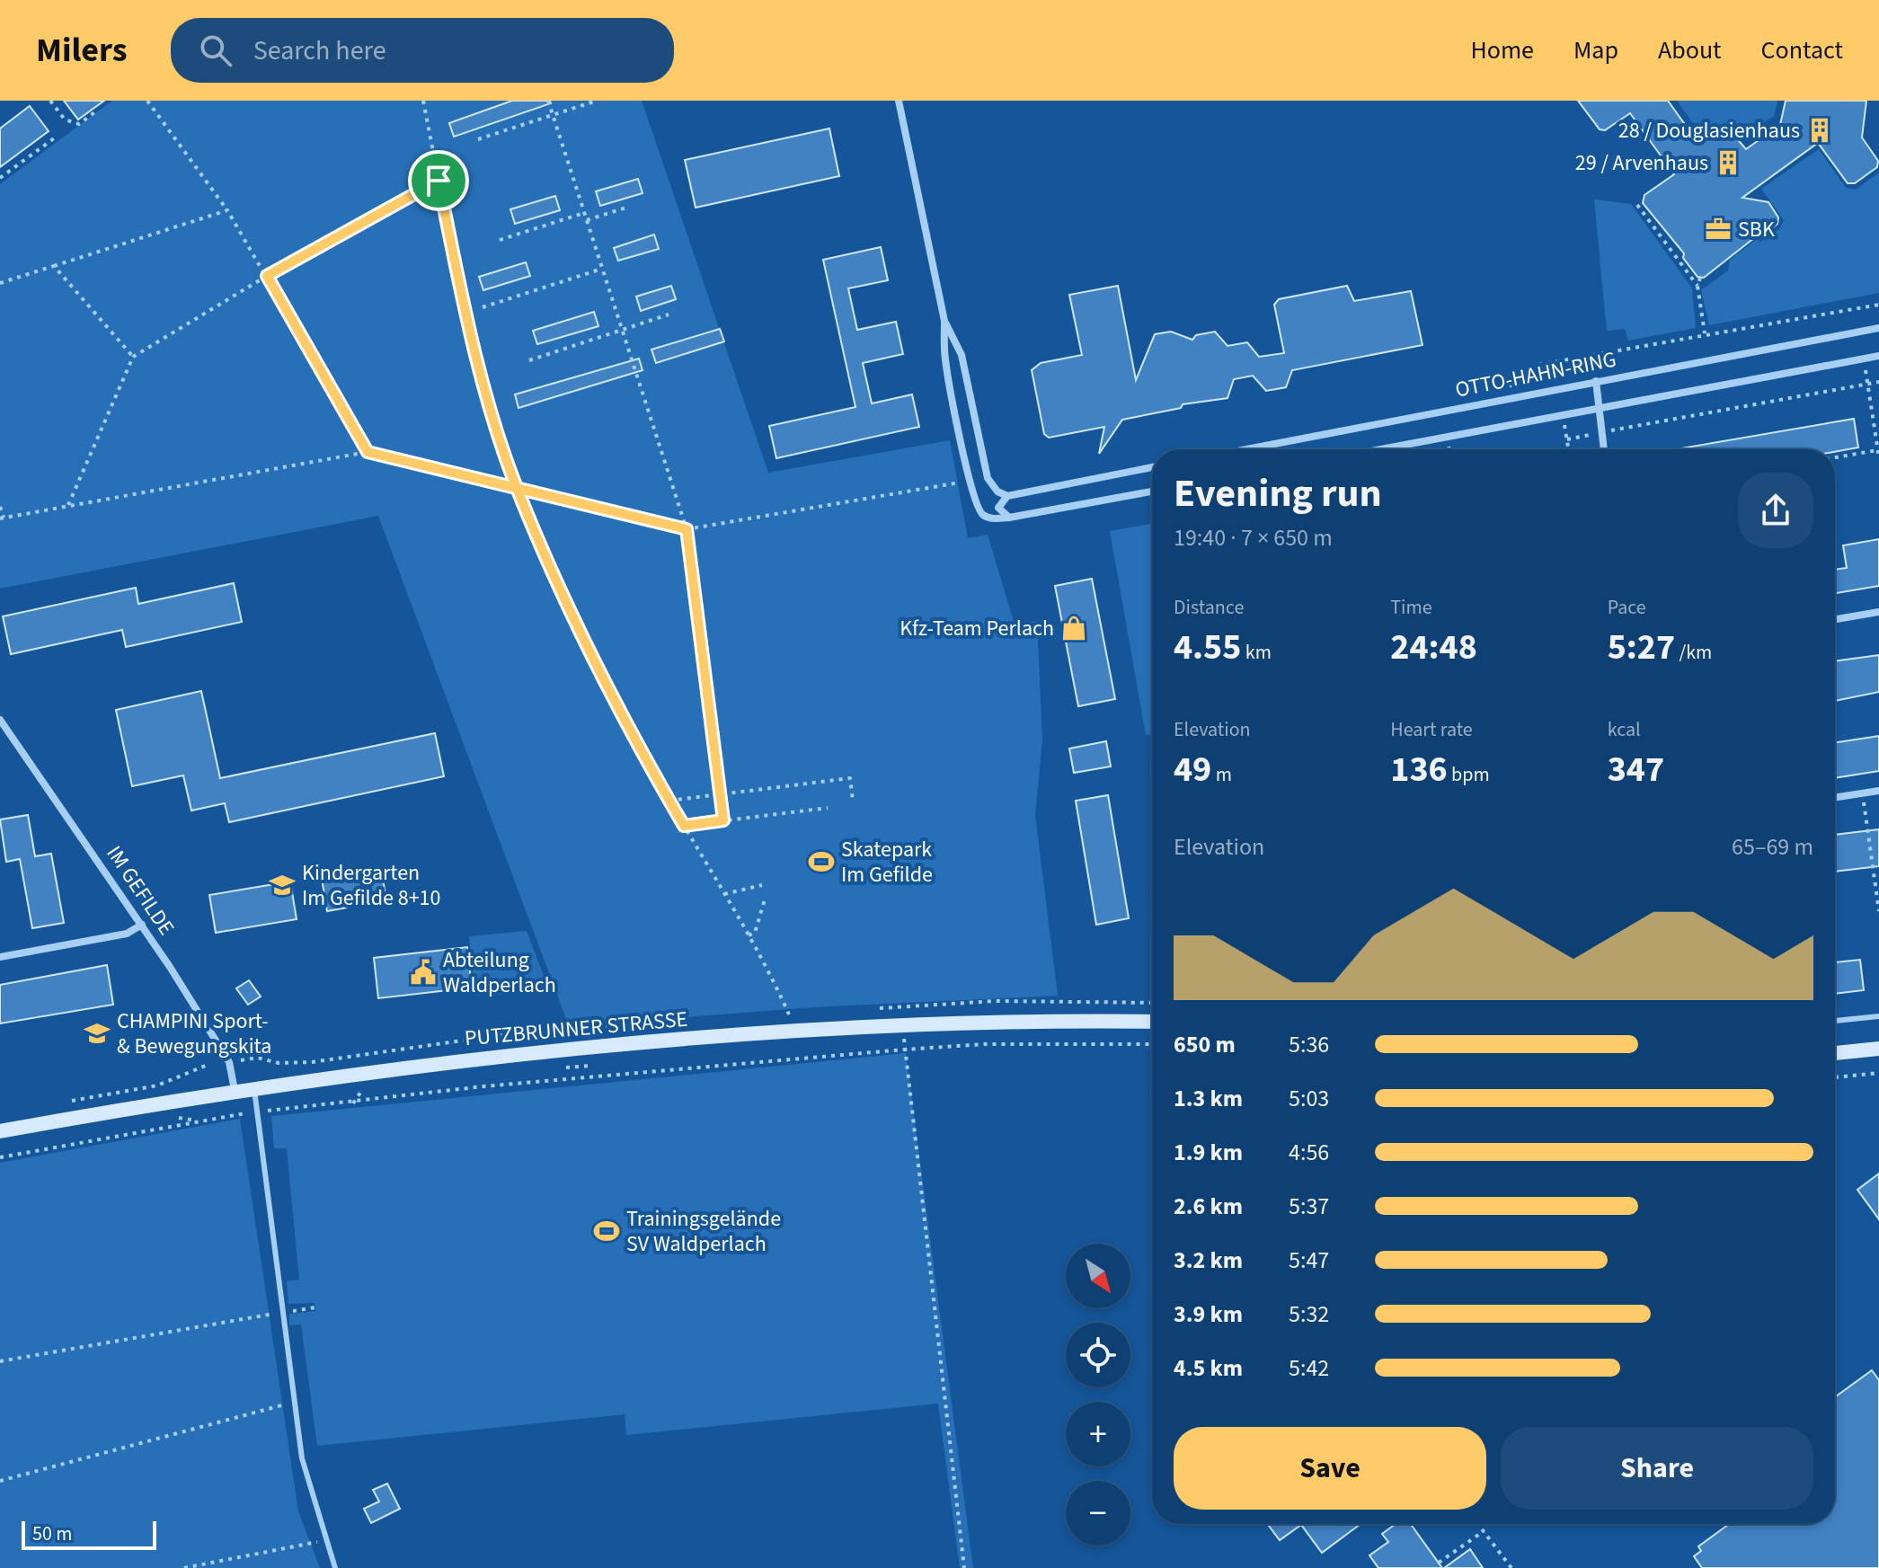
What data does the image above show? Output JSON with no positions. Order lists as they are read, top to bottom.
{
  "streets": {
    "main road": ["PUTZBRUNNER STRASSE"],
    "street": ["OTTO-HAHN-RING", "IM GEFILDE"]
  },
  "crossings": [
    ["IM GEFILDE", "PUTZBRUNNER STRASSE"]
  ],
  "places": {
    "building": ["28 / Douglasienhaus", "29 / Arvenhaus"],
    "office": ["SBK"],
    "shop": ["Kfz-Team Perlach"],
    "sports": ["Skatepark Im Gefilde", "Trainingsgelände SV Waldperlach"],
    "school or university": ["Kindergarten Im Gefilde 8+10", "CHAMPINI Sport- & Bewegungskita"],
    "public building": ["Abteilung Waldperlach"]
  },
  "scale_bar": "50 m",
  "north": "bottom right",
  "page": {
    "header": "Milers",
    "search": "Search here",
    "nav": [
      "Home",
      "Map",
      "About",
      "Contact"
    ],
    "heading": ["Evening run", "19:40 · 7 × 650 m"],
    "stats": [
      ["Distance", "4.55 km"],
      ["Time", "24:48"],
      ["Pace", "5:27 /km"],
      ["Elevation", "49 m"],
      ["Heart rate", "136 bpm"],
      ["kcal", "347"]
    ],
    "chart": ["Elevation", "65–69 m"],
    "list": [
      {
        "name": "650 m",
        "note": "5:36"
      },
      {
        "name": "1.3 km",
        "note": "5:03"
      },
      {
        "name": "1.9 km",
        "note": "4:56"
      },
      {
        "name": "2.6 km",
        "note": "5:37"
      },
      {
        "name": "3.2 km",
        "note": "5:47"
      },
      {
        "name": "3.9 km",
        "note": "5:32"
      },
      {
        "name": "4.5 km",
        "note": "5:42"
      }
    ],
    "map_buttons": ["+", "−"],
    "buttons": ["Save", "Share"],
    "scale": "50 m"
  }
}
